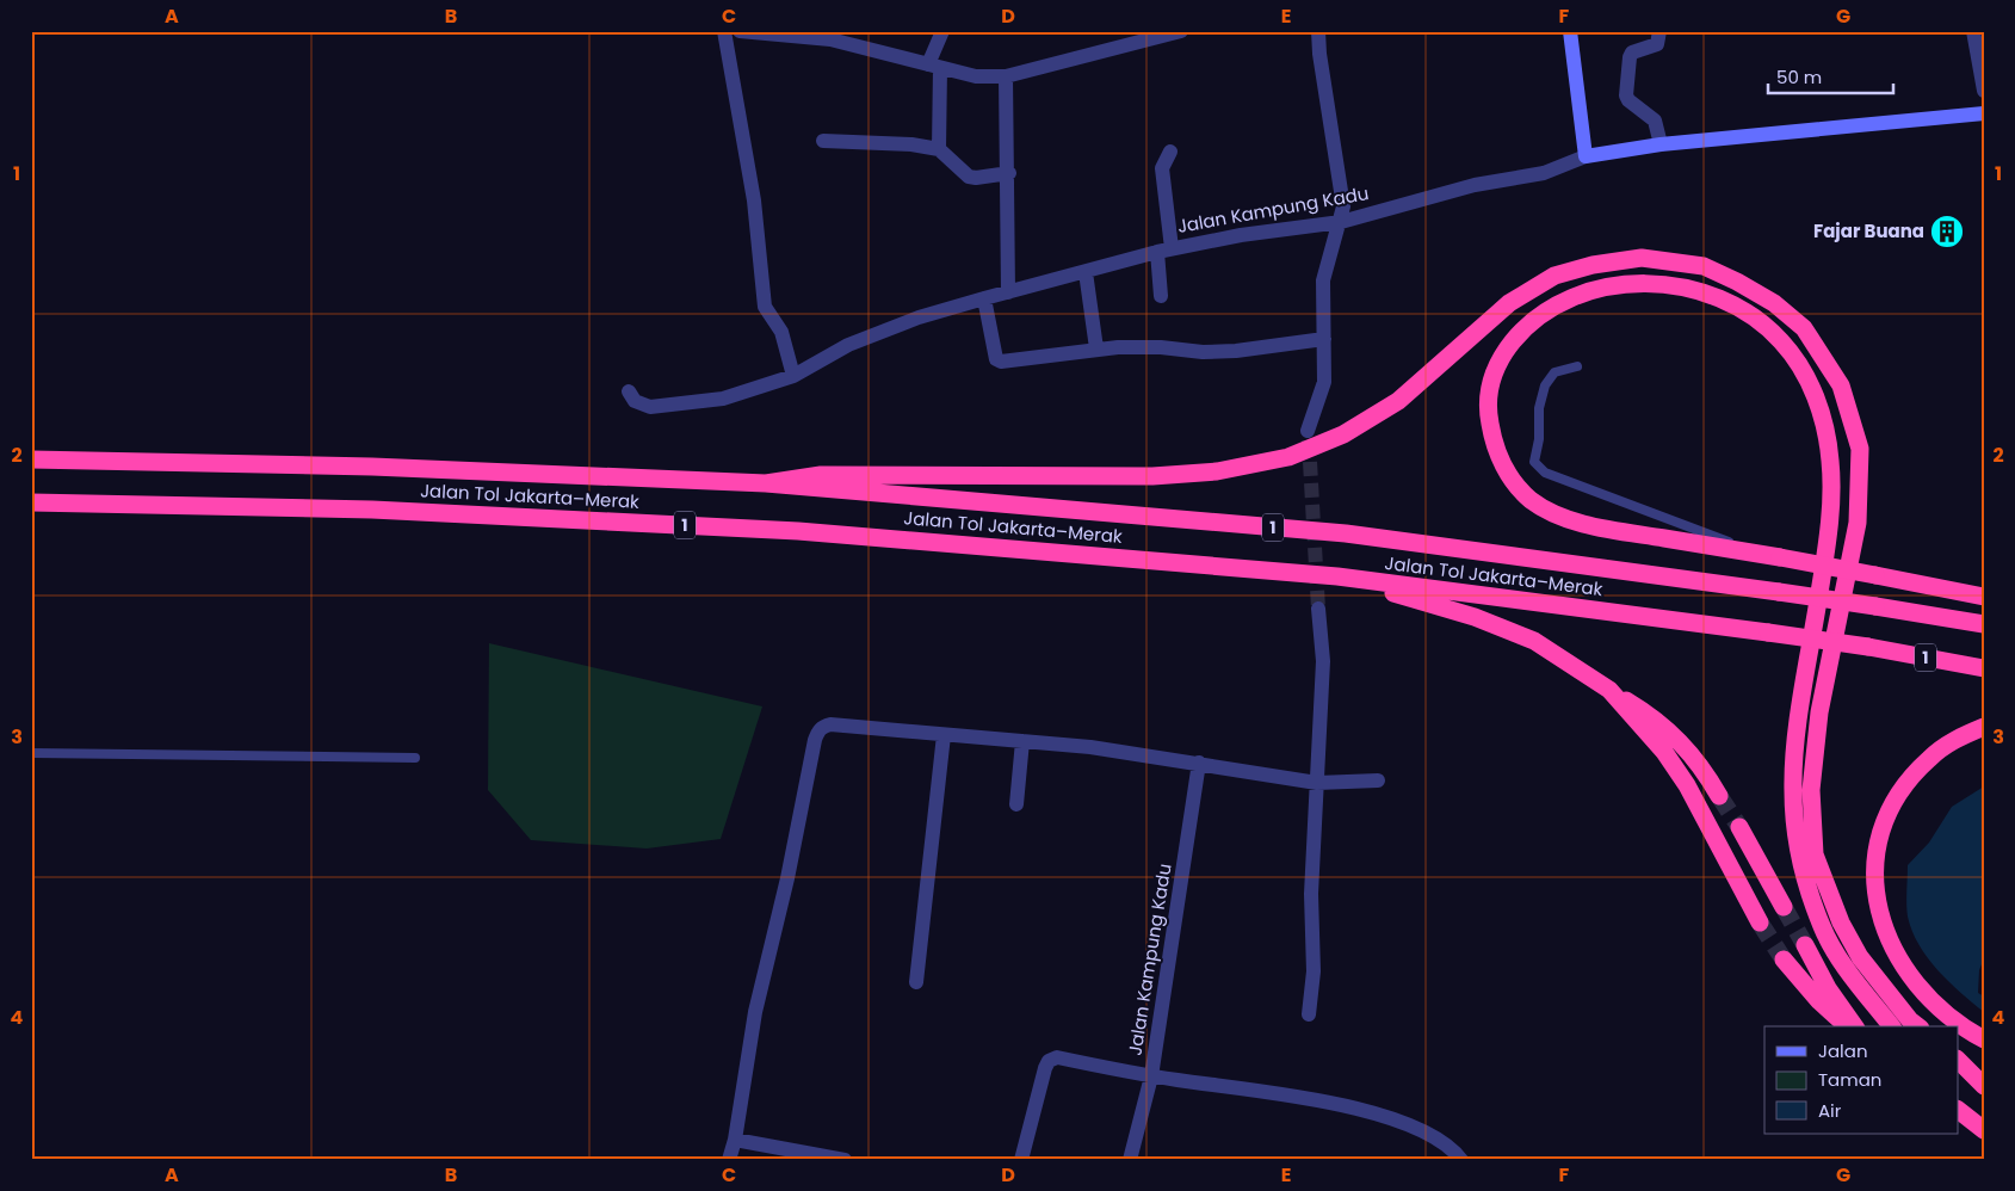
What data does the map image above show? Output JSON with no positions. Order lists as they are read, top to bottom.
{
  "streets": {
    "highway": ["Jalan Tol Jakarta–Merak", "1"],
    "street": ["Jalan Kampung Kadu"]
  },
  "places": {
    "building": ["Fajar Buana"]
  },
  "legend": ["Jalan", "Taman", "Air"],
  "scale_bar": "50 m",
  "grid": {
    "columns": [
      "A",
      "B",
      "C",
      "D",
      "E",
      "F",
      "G"
    ],
    "rows": [
      "1",
      "2",
      "3",
      "4"
    ]
  }
}
